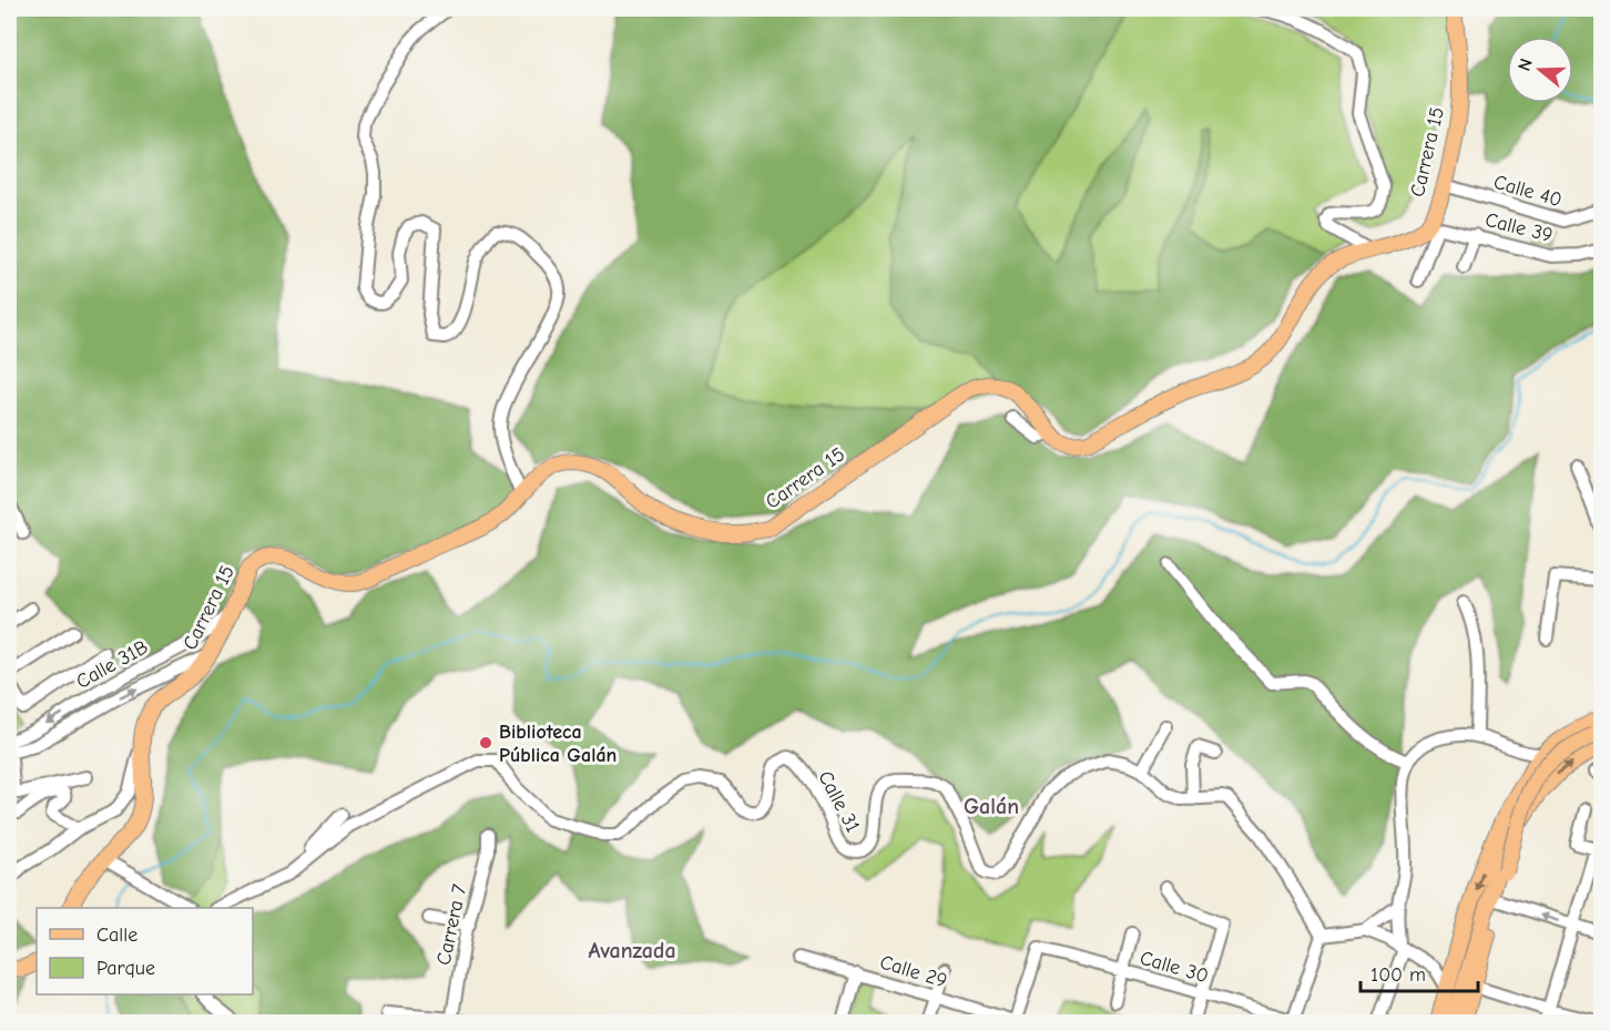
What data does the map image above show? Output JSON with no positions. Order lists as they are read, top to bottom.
{
  "streets": {
    "main road": ["Carrera 15"],
    "street": [
      "Calle 40",
      "Calle 39",
      "Calle 31B",
      "Calle 31",
      "Carrera 7",
      "Calle 30",
      "Calle 29"
    ]
  },
  "crossings": [
    ["Carrera 15", "Calle 40"],
    ["Carrera 15", "Calle 39"],
    ["Carrera 15", "Calle 31B"],
    ["Calle 30", "Calle 29"]
  ],
  "districts": ["Galán", "Avanzada"],
  "places": ["Biblioteca Pública Galán"],
  "legend": ["Calle", "Parque"],
  "scale_bar": "100 m",
  "north": "left"
}
